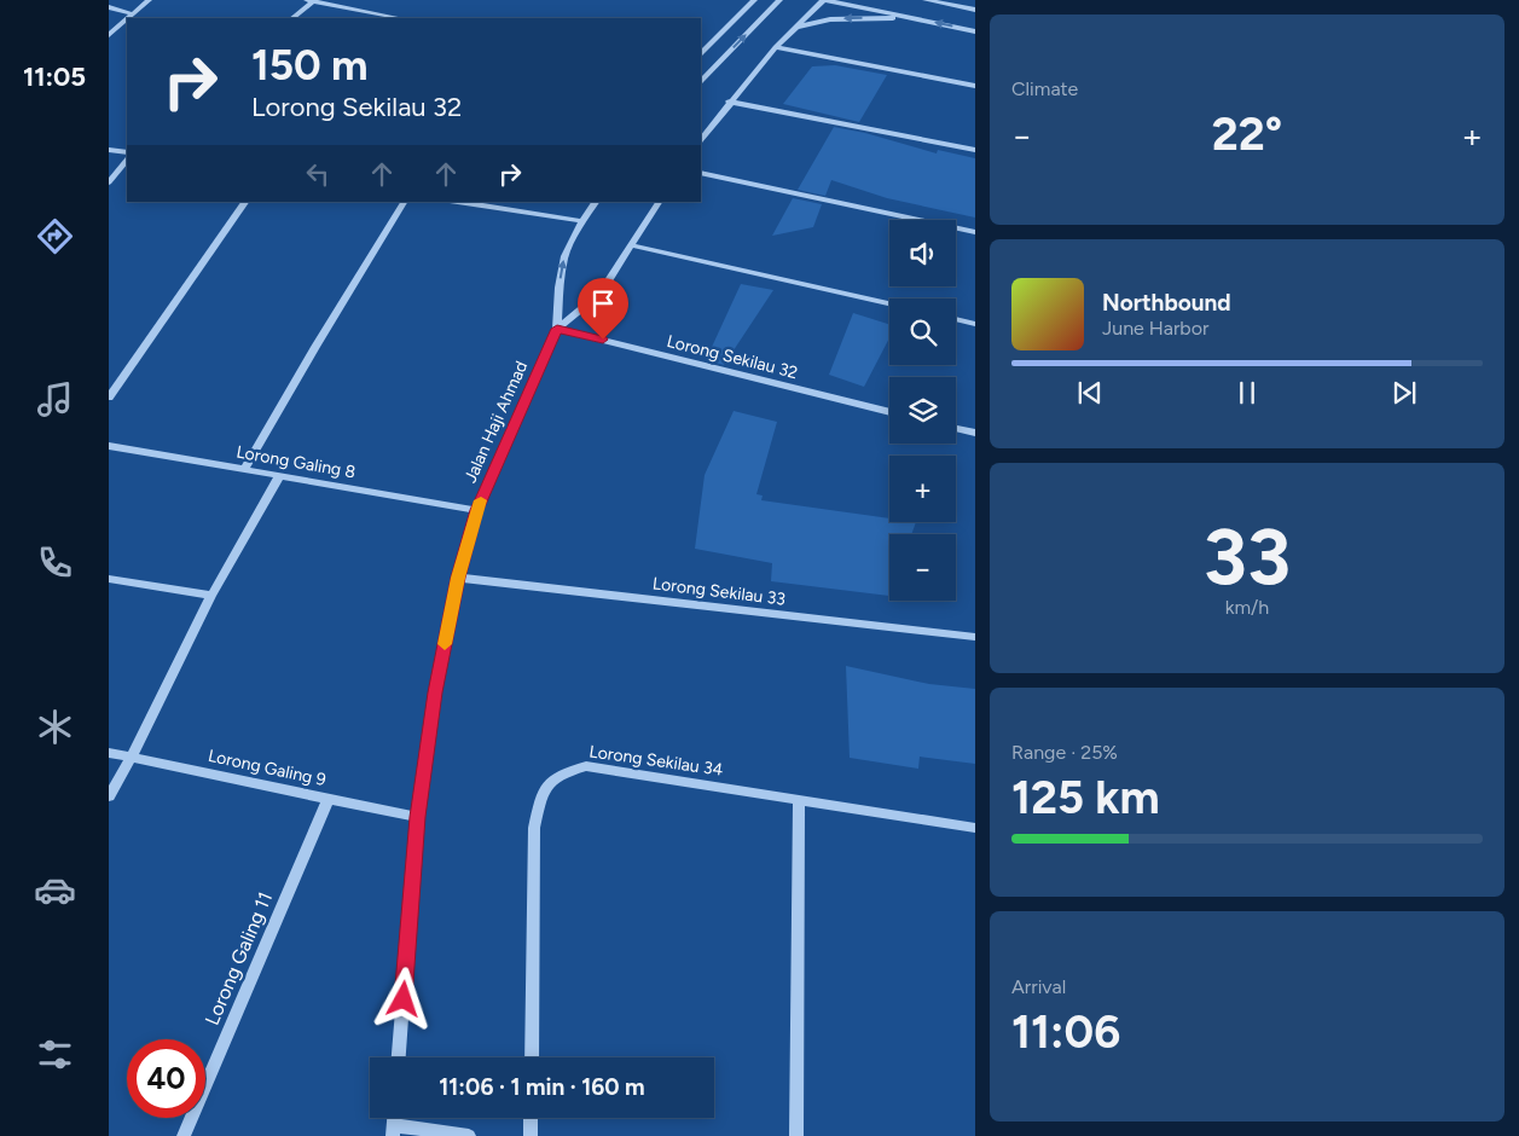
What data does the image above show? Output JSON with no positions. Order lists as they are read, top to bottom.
{
  "streets": {
    "street": [
      "Lorong Sekilau 32",
      "Jalan Haji Ahmad",
      "Lorong Galing 8",
      "Lorong Sekilau 33",
      "Lorong Sekilau 34",
      "Lorong Galing 9",
      "Lorong Galing 11"
    ]
  },
  "crossings": [
    ["Lorong Sekilau 32", "Jalan Haji Ahmad"],
    ["Jalan Haji Ahmad", "Lorong Galing 8"],
    ["Jalan Haji Ahmad", "Lorong Sekilau 33"],
    ["Jalan Haji Ahmad", "Lorong Galing 9"],
    ["Lorong Galing 9", "Lorong Galing 11"]
  ],
  "page": {
    "tabs": "11:05",
    "tile": [
      "Climate",
      ["33", "km/h"],
      ["Range · 25%", "125 km"],
      ["Arrival", "11:06"]
    ],
    "turn": ["150 m", "Lorong Sekilau 32"],
    "heat": ["−", "22°", "+"],
    "map_buttons": ["+", "−"],
    "song": ["Northbound", "June Harbor"],
    "limit": "40",
    "trip": "11:06 · 1 min · 160 m"
  }
}
